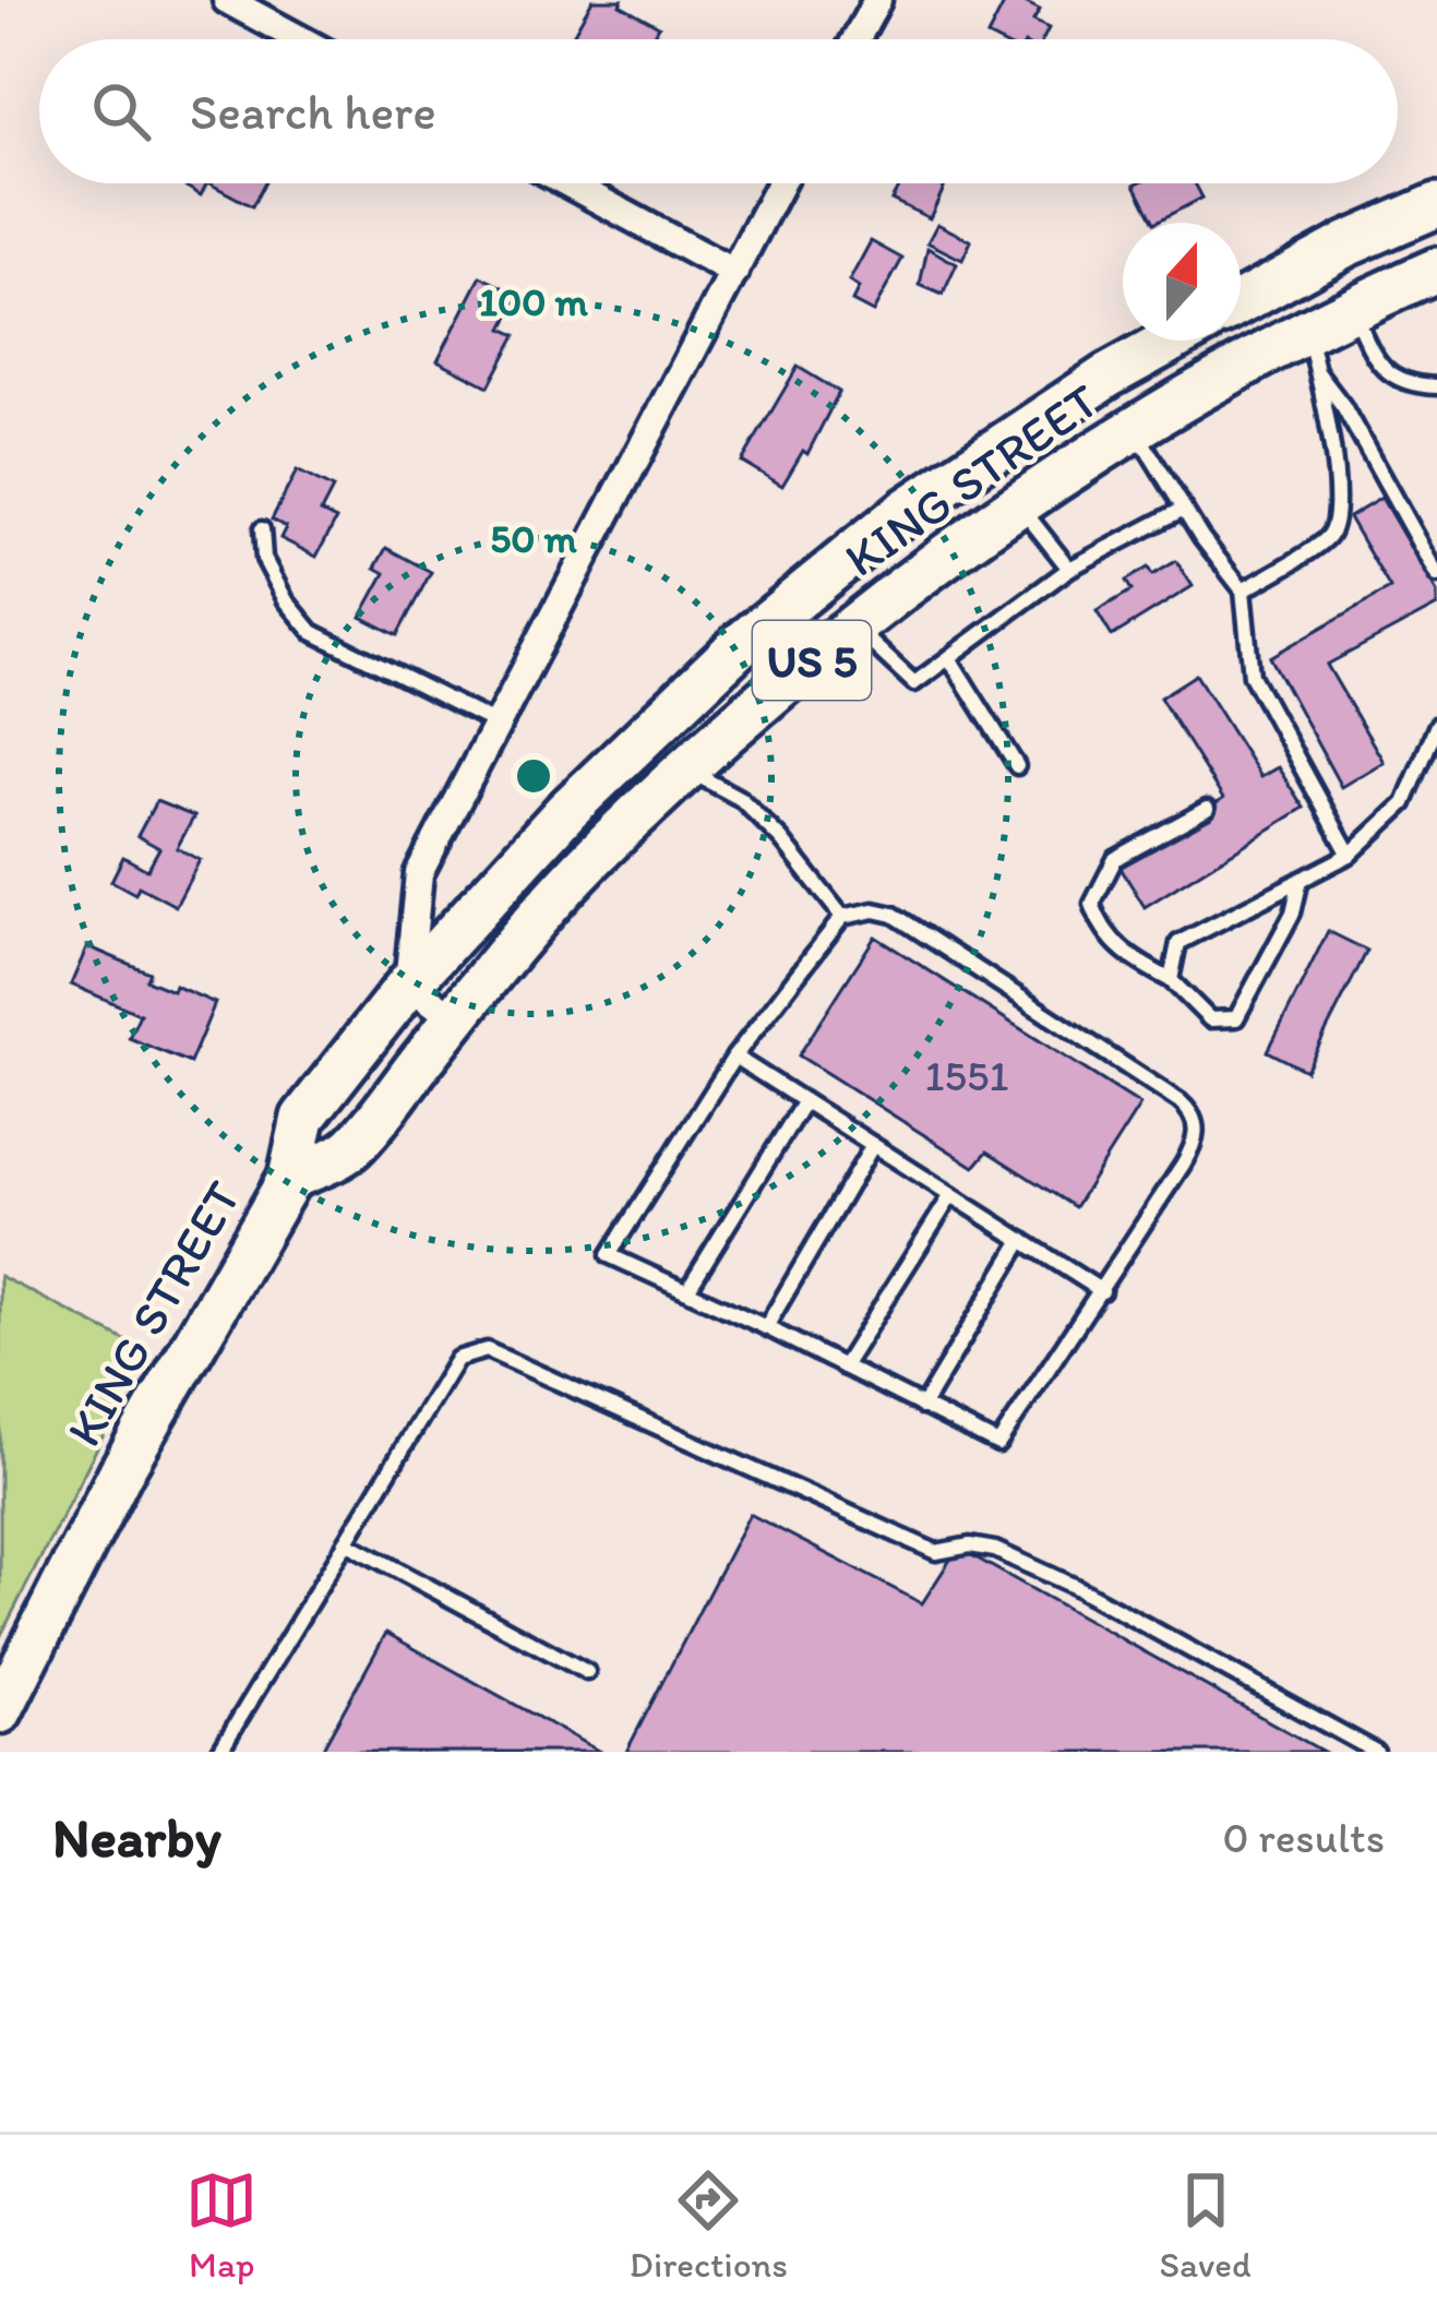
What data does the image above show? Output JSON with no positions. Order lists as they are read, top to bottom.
{
  "streets": {
    "main road": ["KING STREET", "US 5"]
  },
  "house_numbers": ["1551"],
  "north": "top",
  "page": {
    "search": "Search here",
    "heading": ["Nearby", "0 results"],
    "nav": ["Map", "Directions", "Saved"]
  },
  "rings": ["100 m", "50 m"]
}
